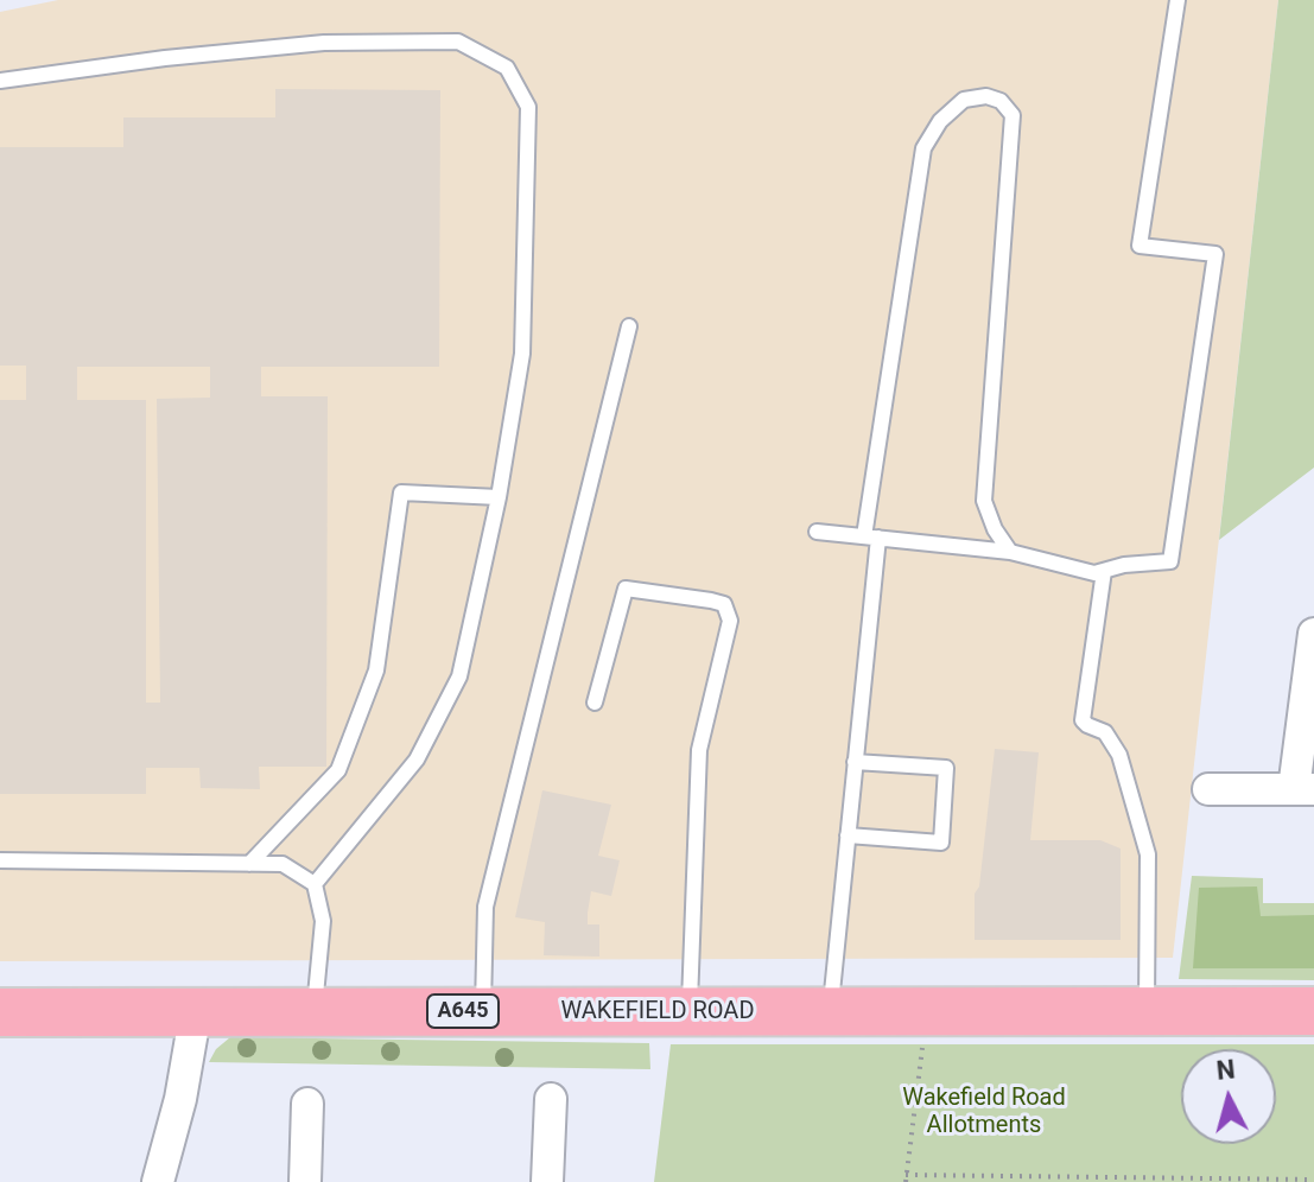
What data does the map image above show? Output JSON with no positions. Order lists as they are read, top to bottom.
{
  "streets": {
    "main road": ["A645", "WAKEFIELD ROAD"]
  },
  "parks": ["Wakefield Road Allotments"],
  "north": "top"
}
